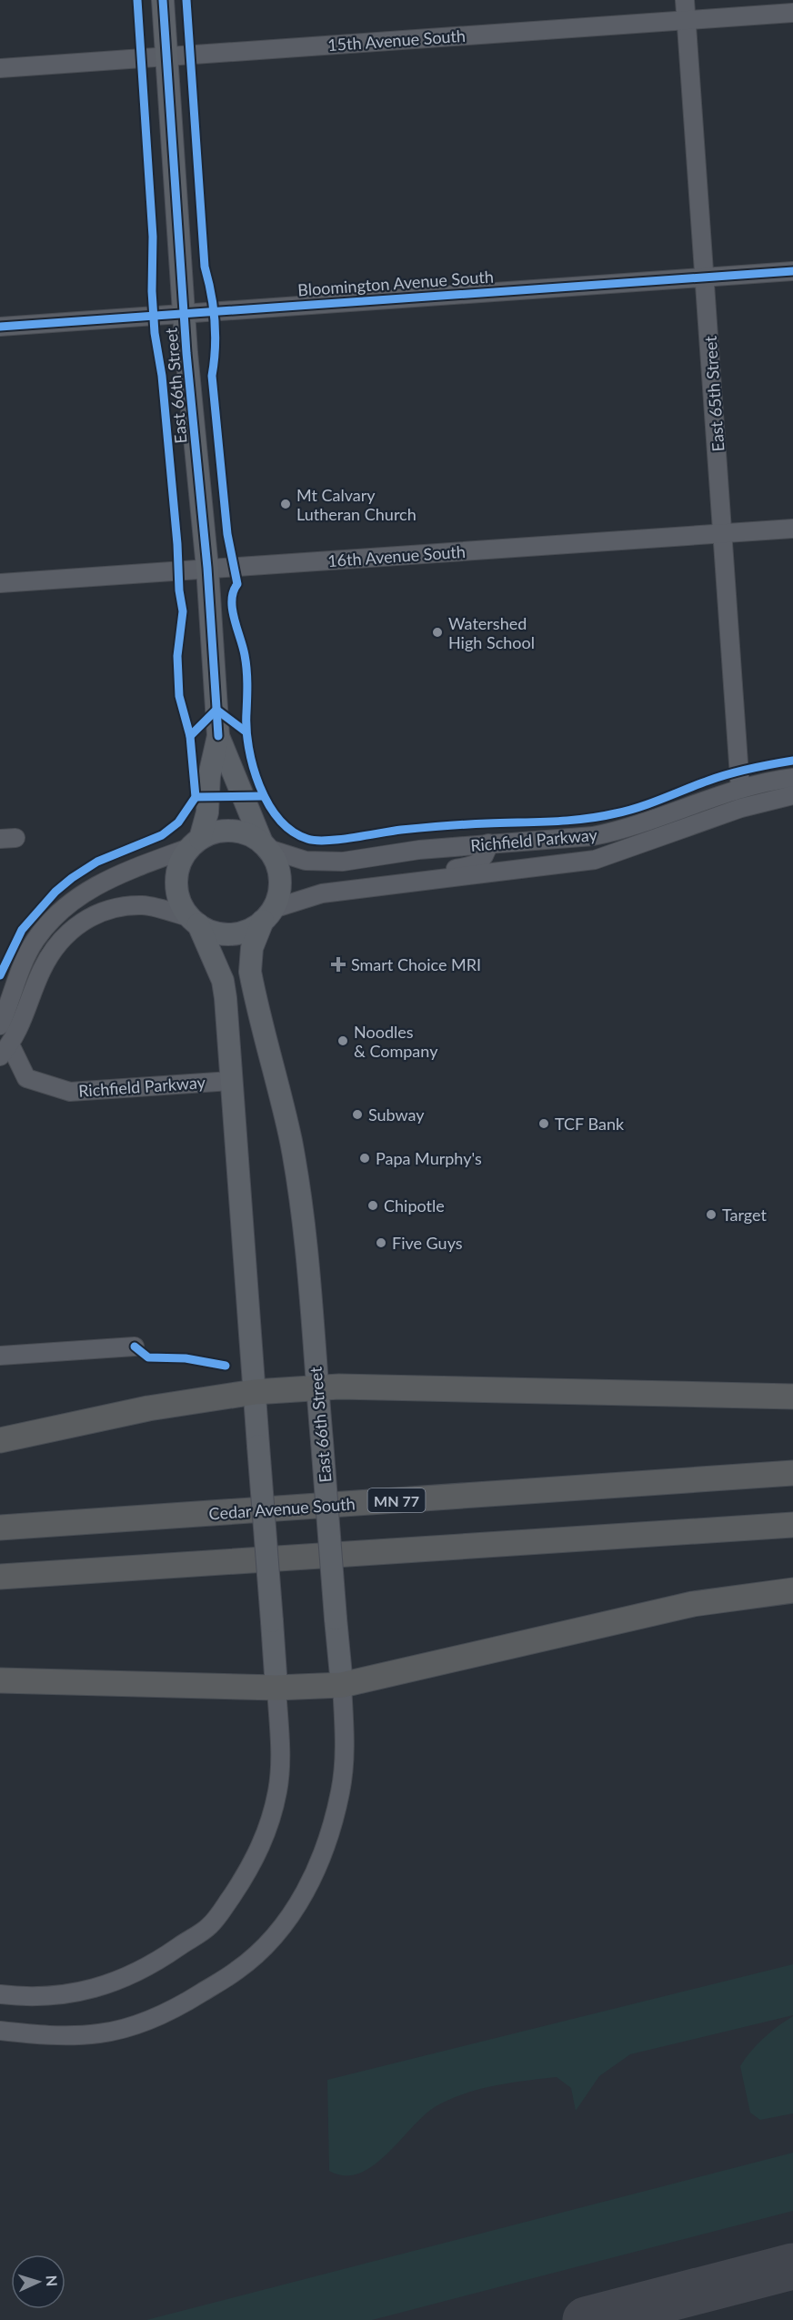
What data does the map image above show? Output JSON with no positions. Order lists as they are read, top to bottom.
{
  "streets": {
    "highway": ["MN 77", "Cedar Avenue South"],
    "main road": ["East 66th Street"],
    "street": [
      "15th Avenue South",
      "Bloomington Avenue South",
      "East 65th Street",
      "16th Avenue South",
      "Richfield Parkway"
    ]
  },
  "crossings": [
    ["15th Avenue South", "East 66th Street"],
    ["15th Avenue South", "East 65th Street"],
    ["Bloomington Avenue South", "East 66th Street"],
    ["Bloomington Avenue South", "East 65th Street"],
    ["East 66th Street", "16th Avenue South"],
    ["East 66th Street", "Richfield Parkway"],
    ["East 65th Street", "16th Avenue South"],
    ["East 65th Street", "Richfield Parkway"]
  ],
  "places": {
    "other": [
      "Mt Calvary Lutheran Church",
      "Watershed High School",
      "Noodles & Company",
      "Subway",
      "TCF Bank",
      "Papa Murphy's",
      "Chipotle",
      "Target",
      "Five Guys"
    ],
    "health": ["Smart Choice MRI"]
  },
  "north": "right"
}
